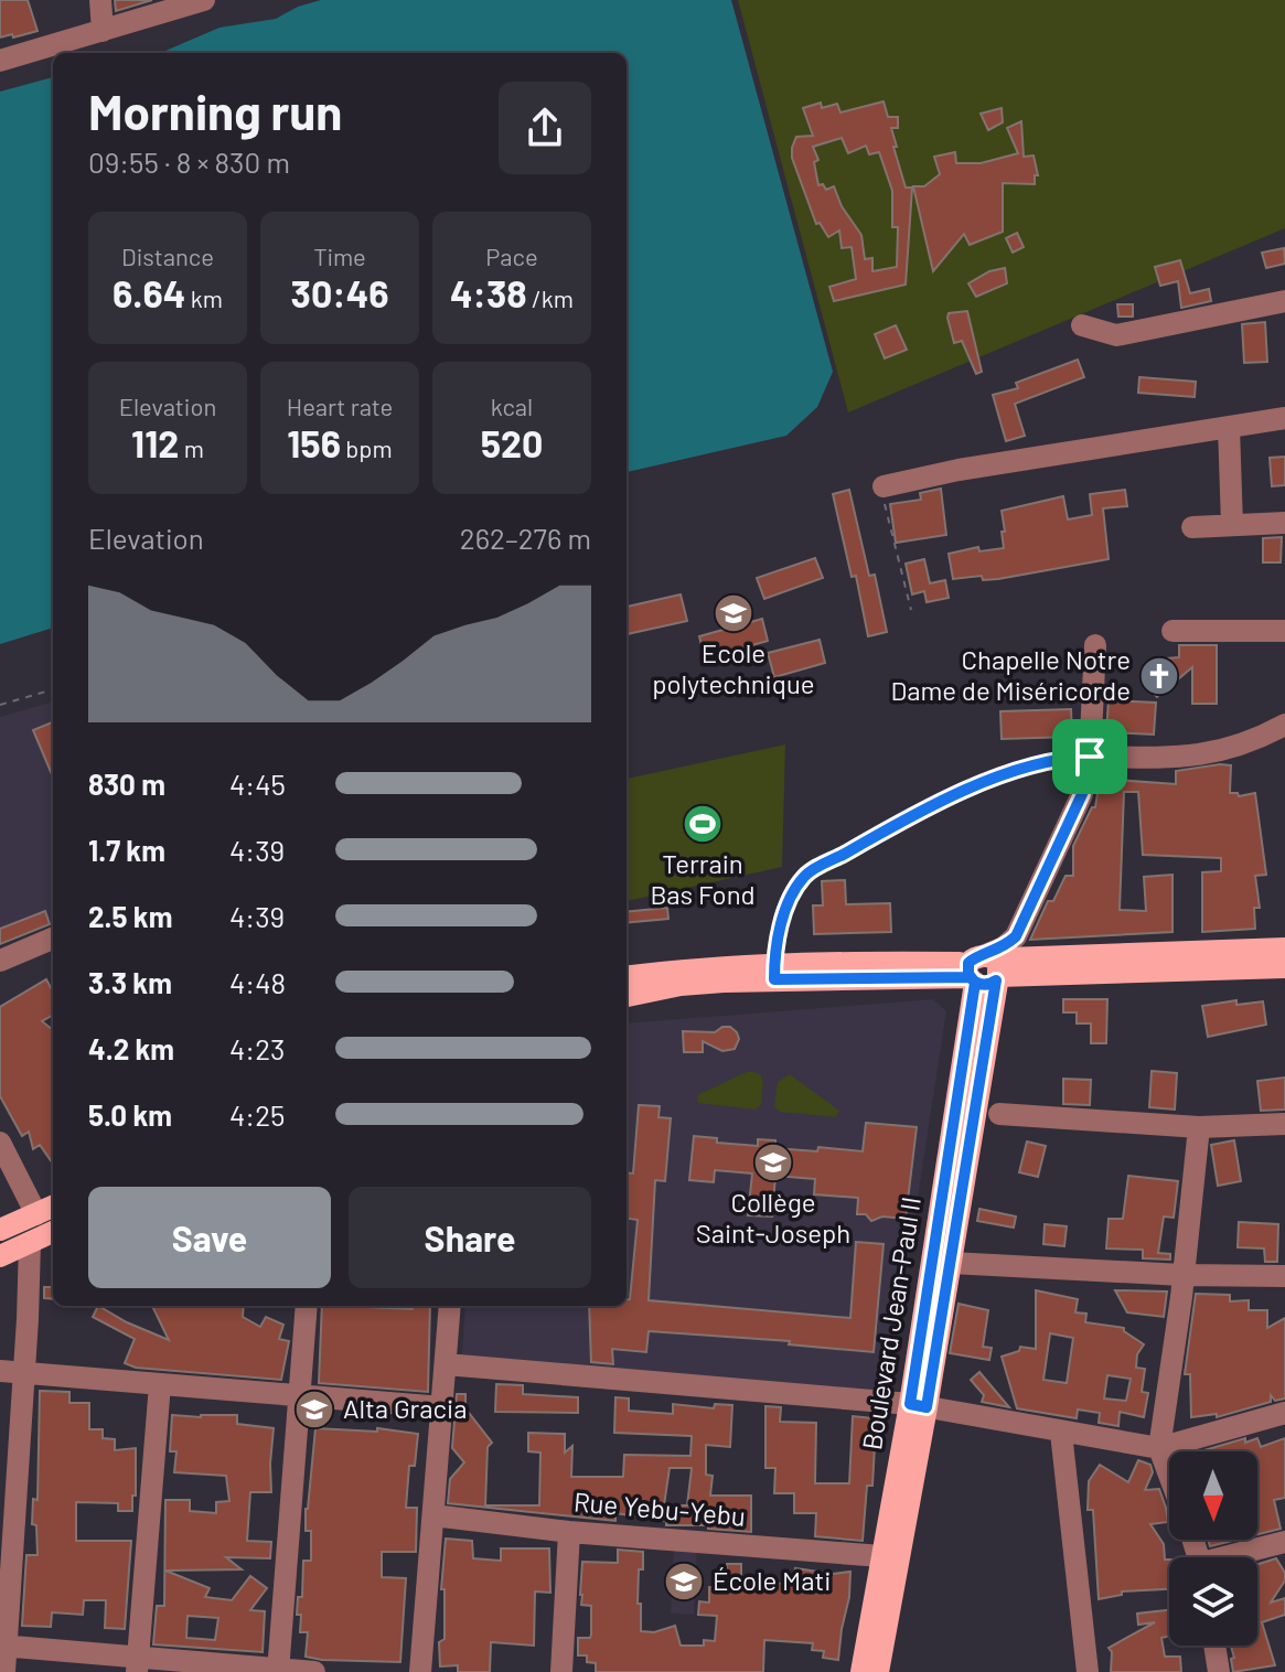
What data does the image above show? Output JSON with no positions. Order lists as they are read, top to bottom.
{
  "streets": {
    "main road": ["Boulevard Jean-Paul II"],
    "street": ["Rue Yebu-Yebu"]
  },
  "crossings": [
    ["Boulevard Jean-Paul II", "Rue Yebu-Yebu"]
  ],
  "places": {
    "school or university": [
      "Ecole polytechnique",
      "Collège Saint-Joseph",
      "Alta Gracia",
      "École Mati"
    ],
    "church": ["Chapelle Notre Dame de Miséricorde"],
    "sports": ["Terrain Bas Fond"]
  },
  "north": "bottom",
  "page": {
    "heading": ["Morning run", "09:55 · 8 × 830 m"],
    "stats": [
      ["Distance", "6.64 km"],
      ["Time", "30:46"],
      ["Pace", "4:38 /km"],
      ["Elevation", "112 m"],
      ["Heart rate", "156 bpm"],
      ["kcal", "520"]
    ],
    "chart": ["Elevation", "262–276 m"],
    "list": [
      {
        "name": "830 m",
        "note": "4:45"
      },
      {
        "name": "1.7 km",
        "note": "4:39"
      },
      {
        "name": "2.5 km",
        "note": "4:39"
      },
      {
        "name": "3.3 km",
        "note": "4:48"
      },
      {
        "name": "4.2 km",
        "note": "4:23"
      },
      {
        "name": "5.0 km",
        "note": "4:25"
      }
    ],
    "buttons": ["Save", "Share"]
  }
}
